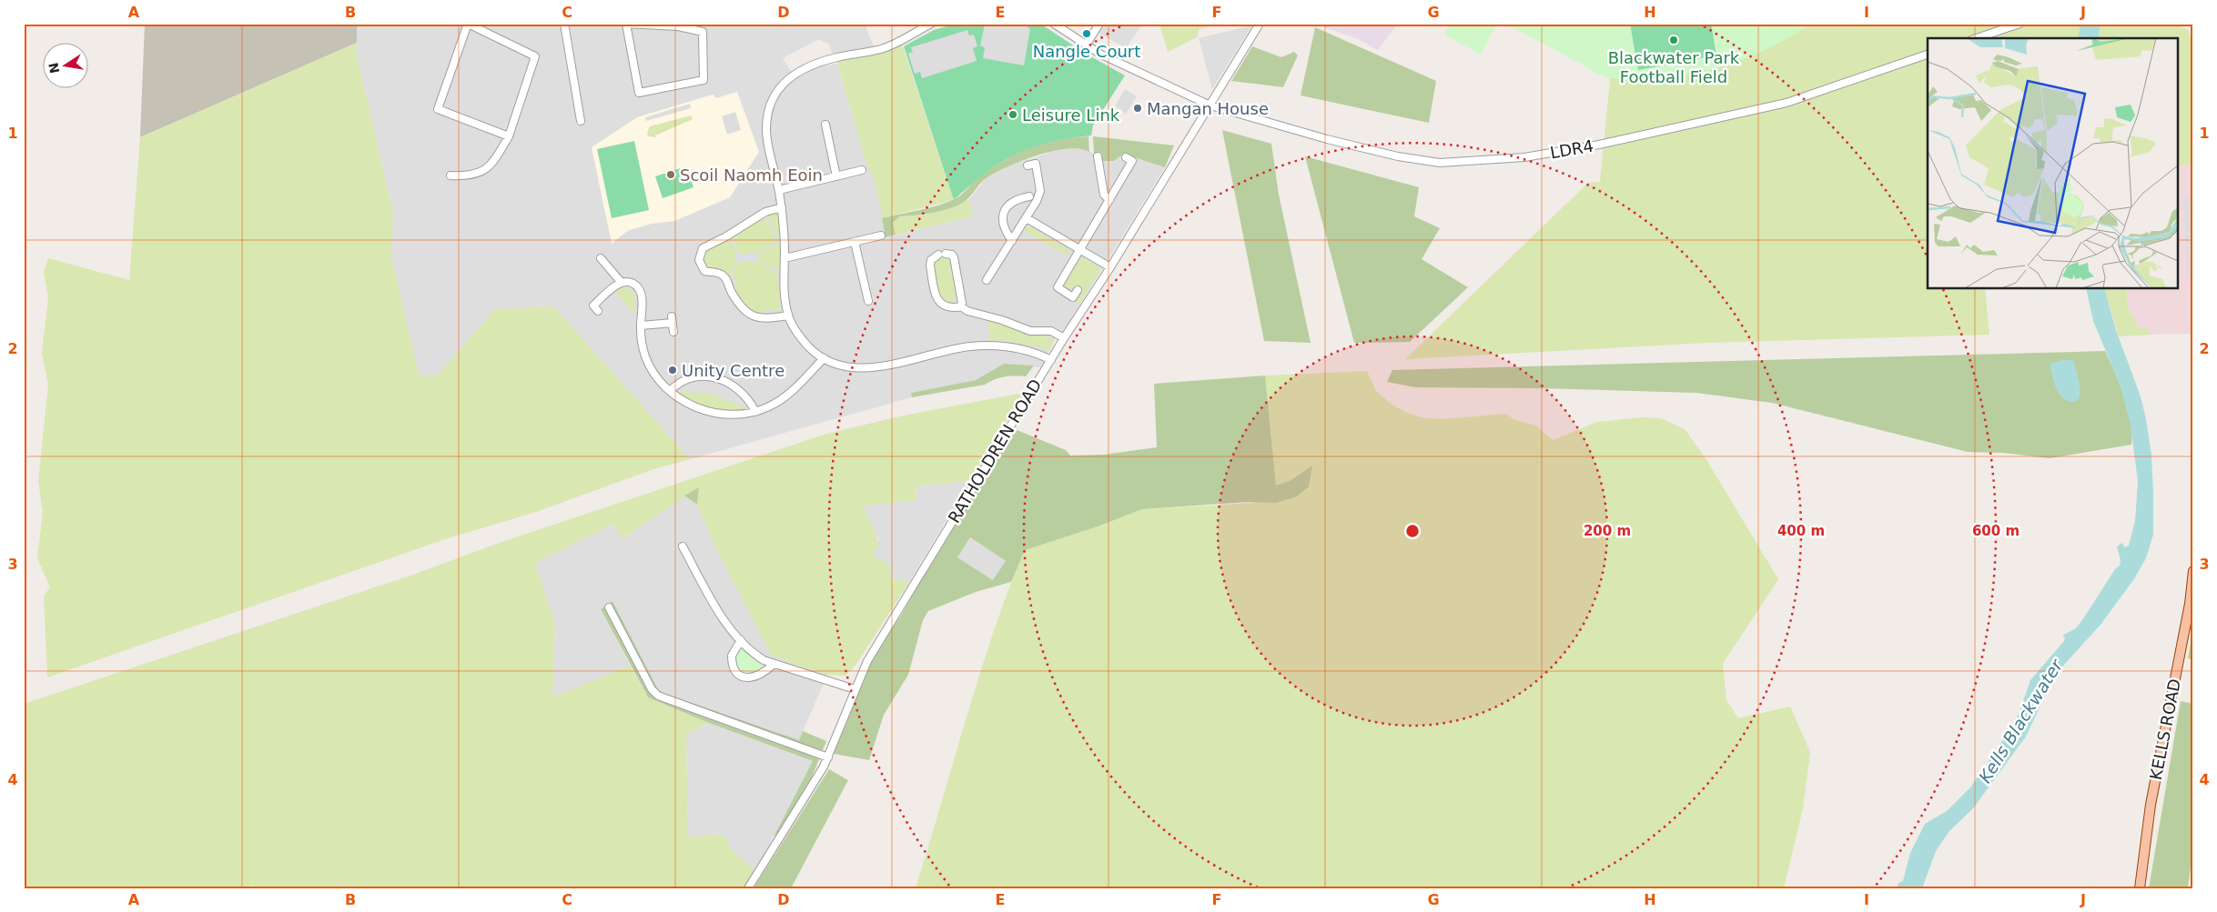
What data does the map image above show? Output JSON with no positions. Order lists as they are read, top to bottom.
{
  "streets": {
    "main road": ["KELLS ROAD"],
    "street": ["LDR4", "RATHOLDREN ROAD"]
  },
  "crossings": [
    ["LDR4", "RATHOLDREN ROAD"]
  ],
  "water": ["Kells Blackwater"],
  "places": [
    "Nangle Court",
    "Blackwater Park Football Field",
    "Mangan House",
    "Leisure Link",
    "Scoil Naomh Eoin",
    "Unity Centre"
  ],
  "north": "left",
  "grid": {
    "columns": [
      "A",
      "B",
      "C",
      "D",
      "E",
      "F",
      "G",
      "H",
      "I",
      "J"
    ],
    "rows": [
      "1",
      "2",
      "3",
      "4"
    ]
  },
  "rings": ["200 m", "400 m", "600 m"]
}
